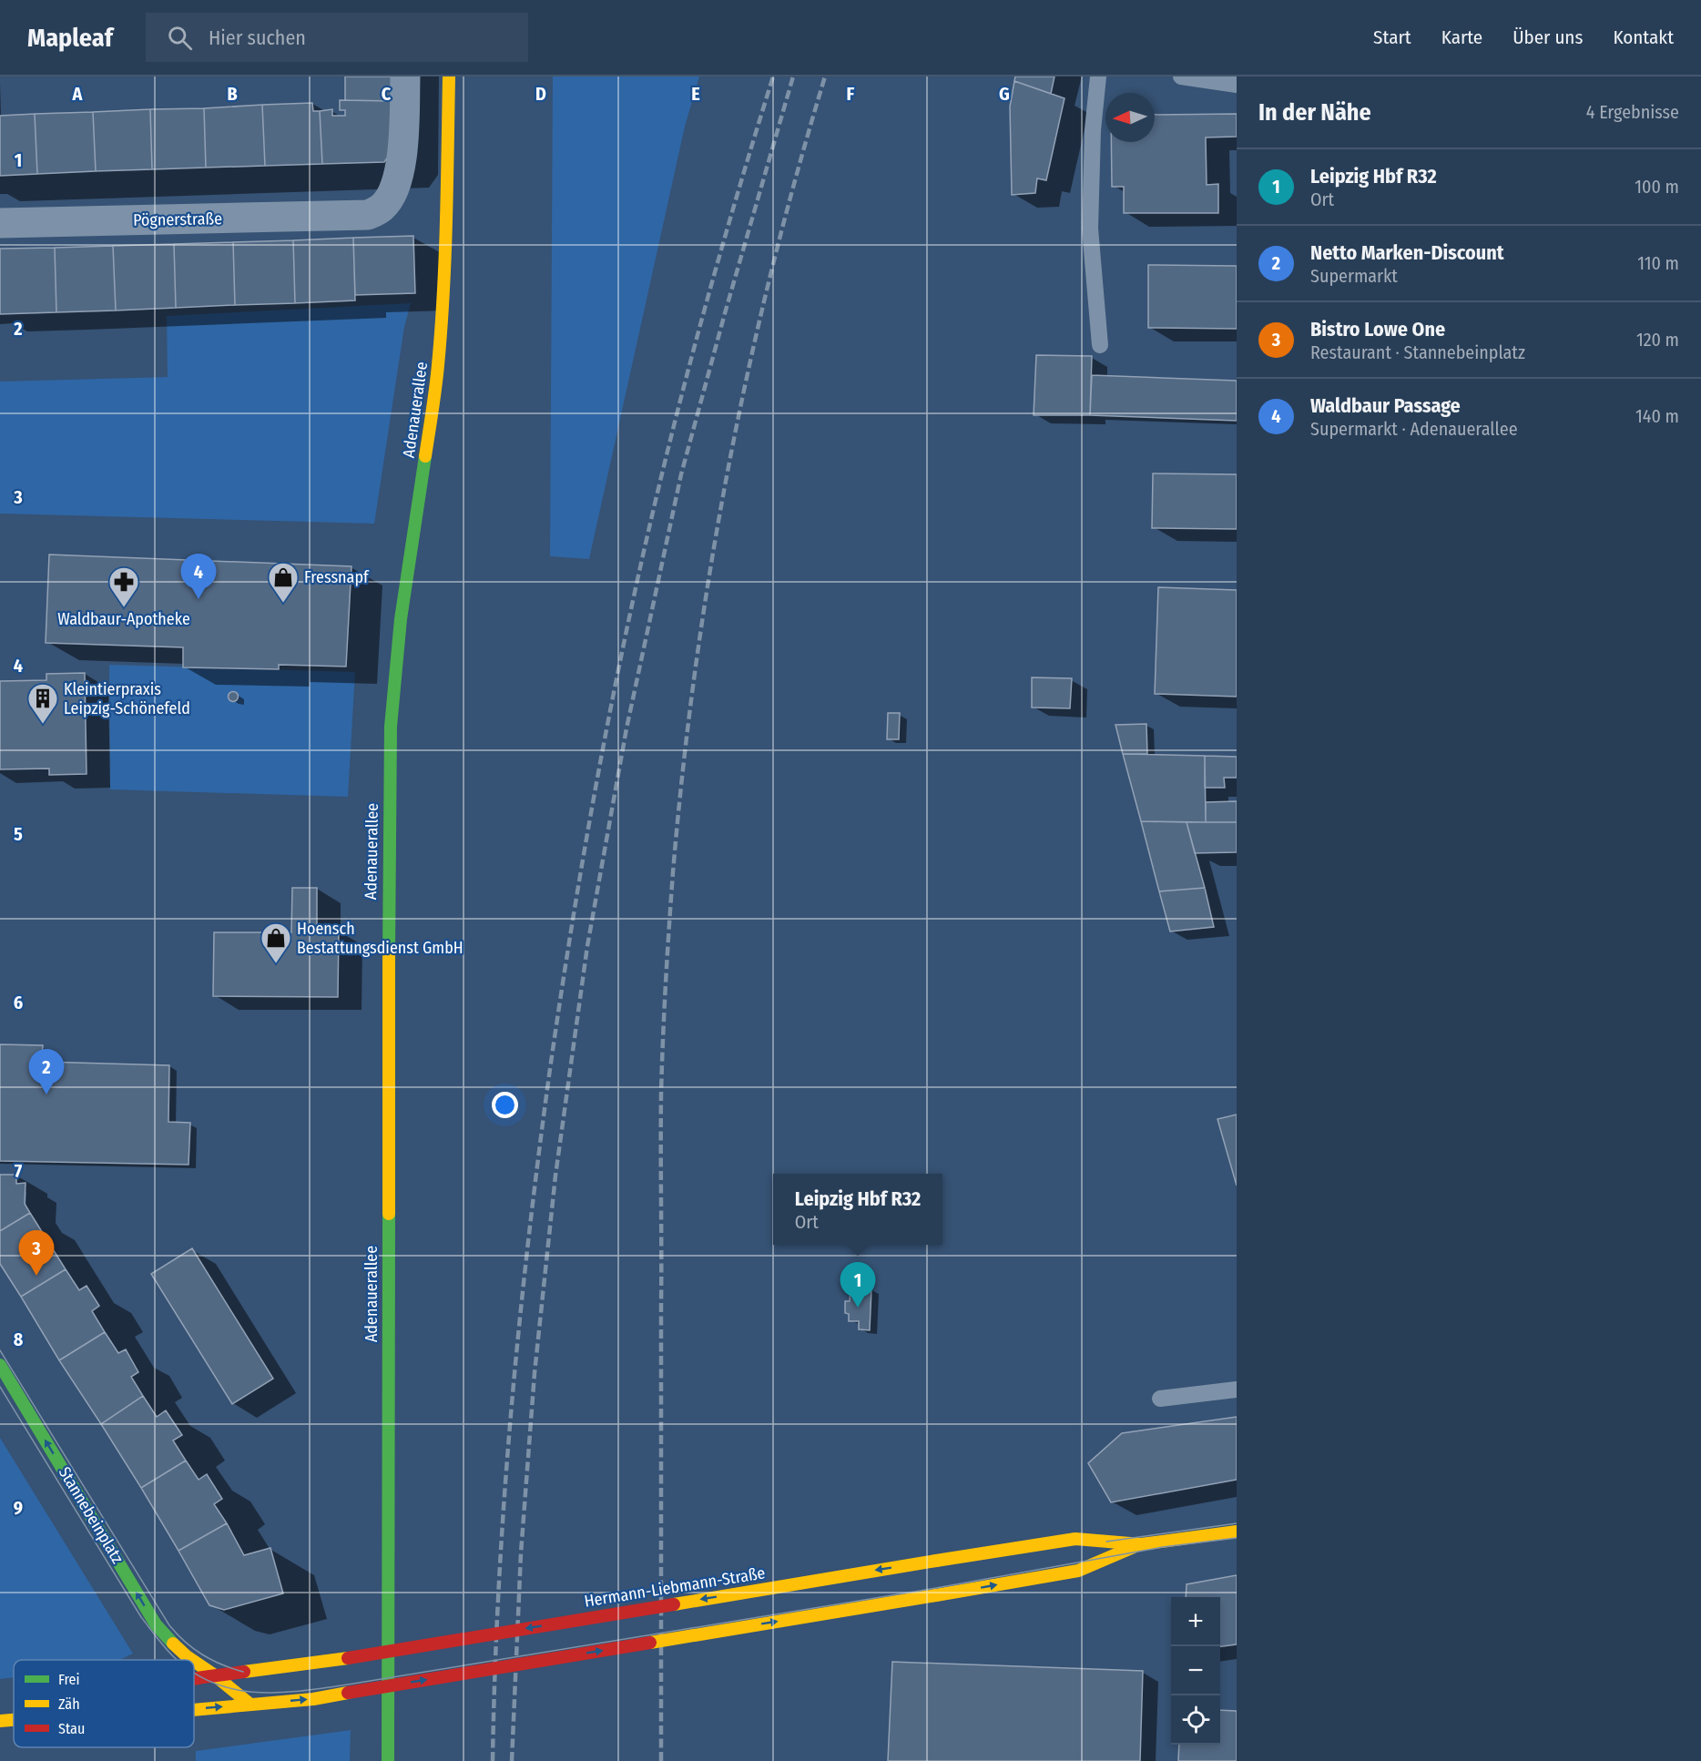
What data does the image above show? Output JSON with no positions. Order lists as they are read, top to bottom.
{
  "streets": {
    "main road": ["Adenauerallee", "Stannebeinplatz", "Hermann-Liebmann-Straße"],
    "street": ["Pögnerstraße"]
  },
  "one_way": ["Stannebeinplatz"],
  "places": {
    "shop": ["Fressnapf", "Hoensch Bestattungsdienst GmbH"],
    "pharmacy": ["Waldbaur-Apotheke"],
    "building": ["Kleintierpraxis Leipzig-Schönefeld"]
  },
  "legend": ["Frei", "Zäh", "Stau"],
  "north": "left",
  "page": {
    "header": "Mapleaf",
    "search": "Hier suchen",
    "nav": [
      "Start",
      "Karte",
      "Über uns",
      "Kontakt"
    ],
    "heading": ["In der Nähe", "4 Ergebnisse"],
    "list": [
      {
        "mark": "1",
        "name": "Leipzig Hbf R32",
        "note": "Ort",
        "value": "100 m"
      },
      {
        "mark": "2",
        "name": "Netto Marken-Discount",
        "note": "Supermarkt",
        "value": "110 m"
      },
      {
        "mark": "3",
        "name": "Bistro Lowe One",
        "note": "Restaurant · Stannebeinplatz",
        "value": "120 m"
      },
      {
        "mark": "4",
        "name": "Waldbaur Passage",
        "note": "Supermarkt · Adenauerallee",
        "value": "140 m"
      }
    ],
    "pins": [
      "4",
      "2",
      "3",
      "1"
    ],
    "popup": ["Leipzig Hbf R32", "Ort"],
    "map_buttons": ["+", "−"]
  },
  "grid": {
    "columns": [
      "A",
      "B",
      "C",
      "D",
      "E",
      "F",
      "G"
    ],
    "rows": [
      "1",
      "2",
      "3",
      "4",
      "5",
      "6",
      "7",
      "8",
      "9"
    ]
  }
}
